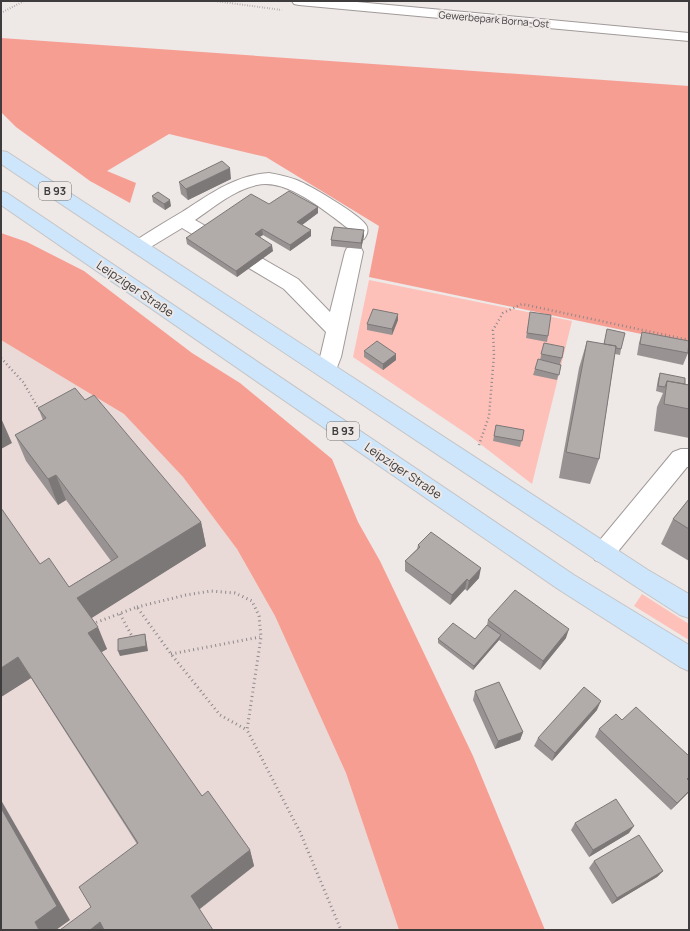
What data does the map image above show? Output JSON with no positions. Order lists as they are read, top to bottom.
{
  "streets": {
    "main road": ["B 93", "Leipziger Straße"],
    "street": ["Gewerbepark Borna-Ost"]
  }
}
